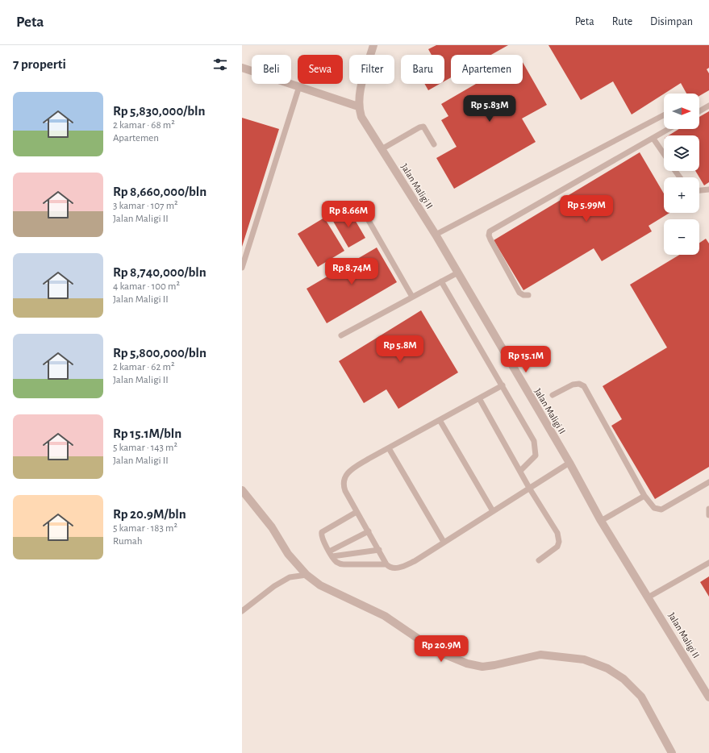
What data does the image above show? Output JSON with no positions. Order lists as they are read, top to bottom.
{
  "streets": {
    "street": ["Jalan Maligi II"]
  },
  "north": "right",
  "page": {
    "header": "Peta",
    "nav": ["Peta", "Rute", "Disimpan"],
    "heading": "7 properti",
    "chip": [
      "Beli",
      "Sewa",
      "Filter",
      "Baru",
      "Apartemen"
    ],
    "list": [
      {
        "name": "Rp 5,830,000/bln",
        "note": "2 kamar · 68 m² · Apartemen"
      },
      {
        "name": "Rp 8,660,000/bln",
        "note": "3 kamar · 107 m² · Jalan Maligi II"
      },
      {
        "name": "Rp 8,740,000/bln",
        "note": "4 kamar · 100 m² · Jalan Maligi II"
      },
      {
        "name": "Rp 5,800,000/bln",
        "note": "2 kamar · 62 m² · Jalan Maligi II"
      },
      {
        "name": "Rp 15.1M/bln",
        "note": "5 kamar · 143 m² · Jalan Maligi II"
      },
      {
        "name": "Rp 20.9M/bln",
        "note": "5 kamar · 183 m² · Rumah"
      }
    ],
    "map_buttons": ["+", "−"],
    "price": [
      "Rp 5.83M",
      "Rp 5.99M",
      "Rp 8.66M",
      "Rp 8.74M",
      "Rp 5.8M",
      "Rp 15.1M",
      "Rp 20.9M"
    ]
  }
}
